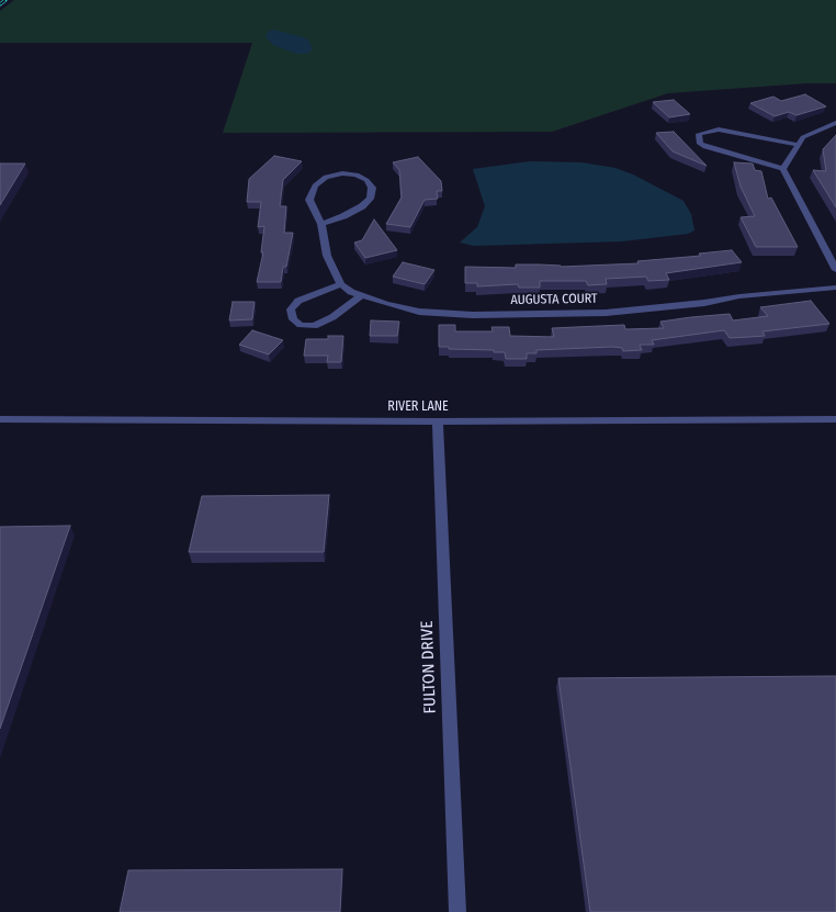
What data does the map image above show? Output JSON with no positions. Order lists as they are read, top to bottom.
{
  "streets": {
    "street": ["AUGUSTA COURT", "RIVER LANE", "FULTON DRIVE"]
  },
  "crossings": [
    ["RIVER LANE", "FULTON DRIVE"]
  ]
}
